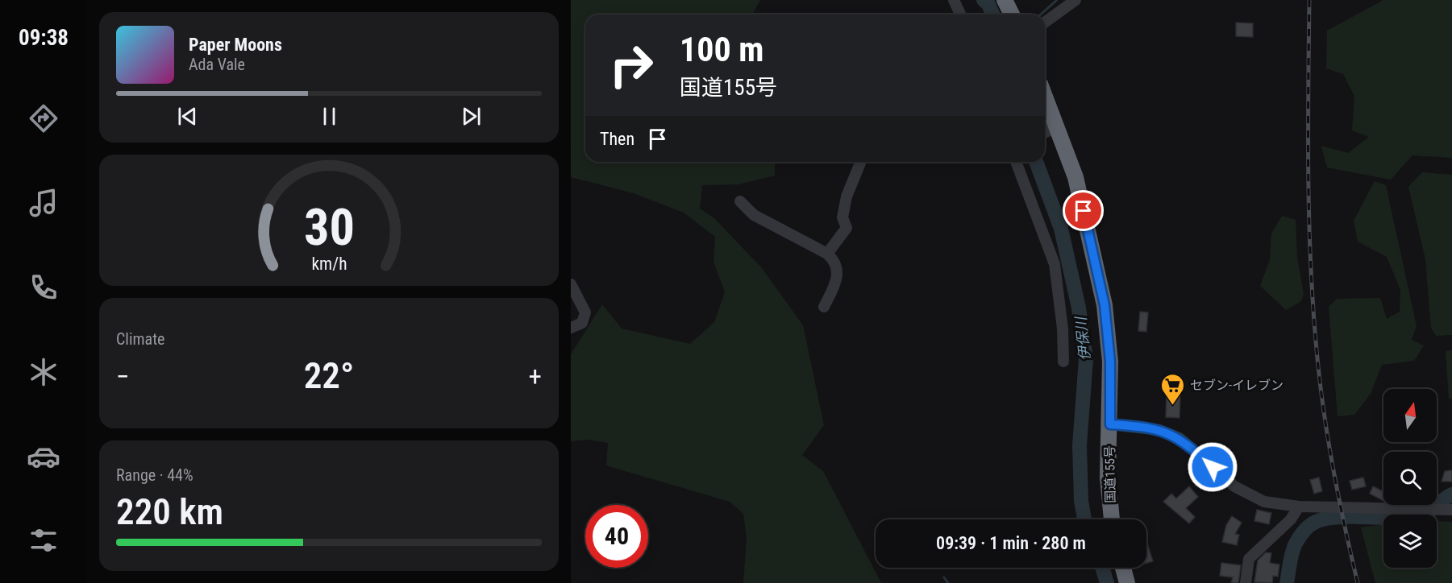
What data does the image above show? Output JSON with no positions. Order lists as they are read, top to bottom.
{
  "streets": {
    "highway": ["国道155号"]
  },
  "water": ["伊保川"],
  "places": {
    "supermarket": ["セブン-イレブン"]
  },
  "north": "top",
  "page": {
    "tabs": "09:38",
    "turn": ["100 m", "国道155号"],
    "song": ["Paper Moons", "Ada Vale"],
    "then": "Then",
    "tile": [
      "Climate",
      ["Range · 44%", "220 km"]
    ],
    "heat": ["−", "22°", "+"],
    "limit": "40",
    "trip": "09:39 · 1 min · 280 m",
    "gauge": ["30", "km/h"]
  }
}
